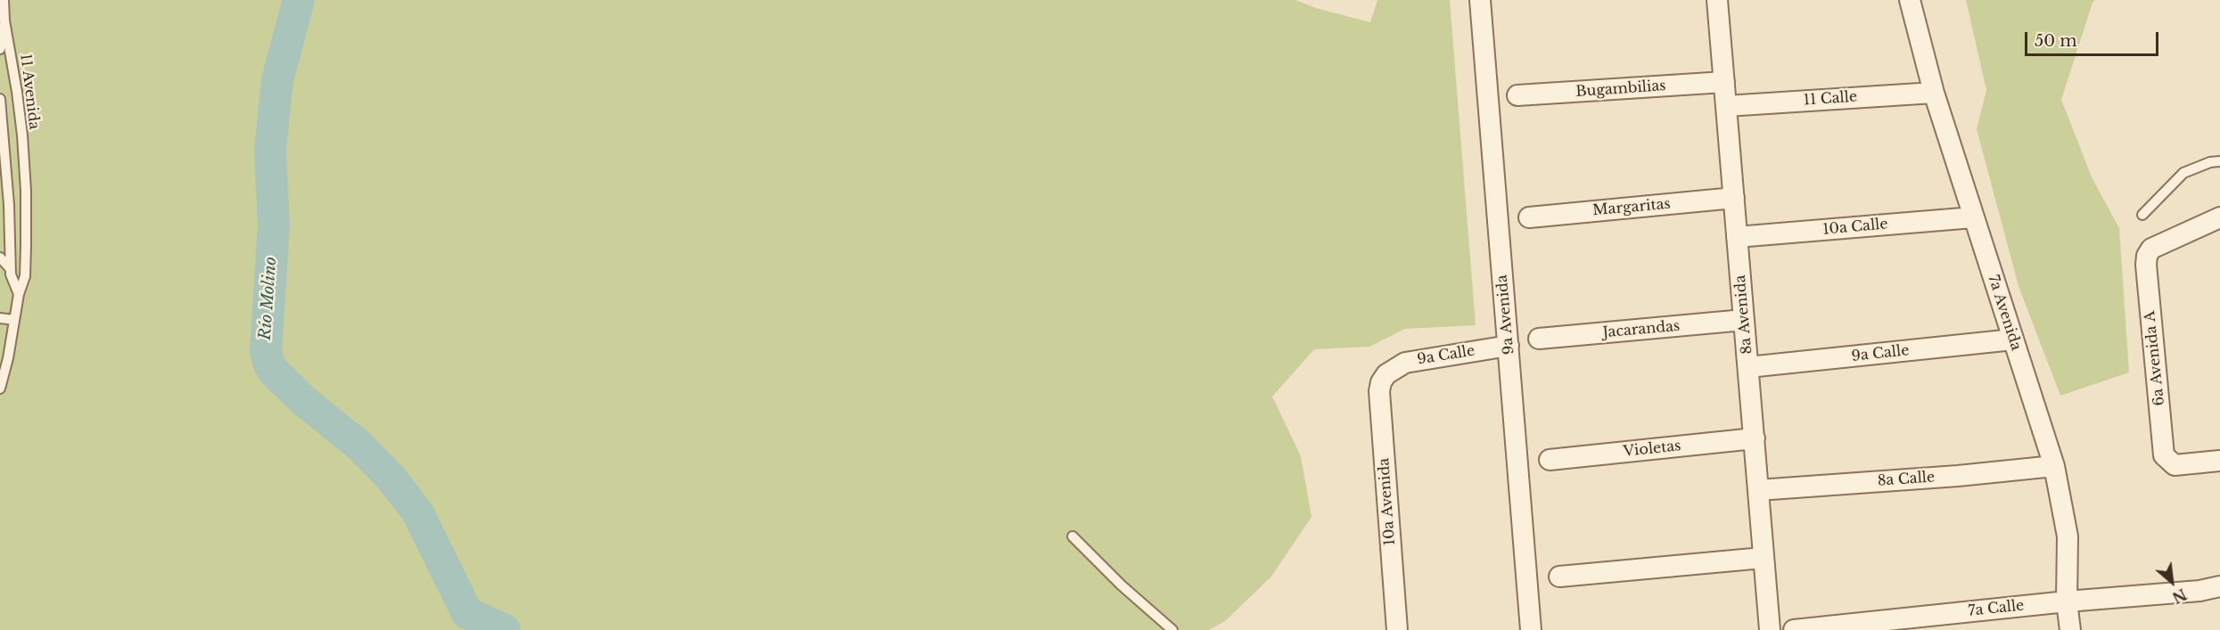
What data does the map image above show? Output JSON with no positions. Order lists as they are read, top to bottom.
{
  "streets": {
    "street": [
      "Bugambilias",
      "11 Calle",
      "Margaritas",
      "10a Calle",
      "7a Avenida",
      "9a Avenida",
      "8a Avenida",
      "Jacarandas",
      "9a Calle",
      "6a Avenida A",
      "Violetas",
      "8a Calle",
      "10a Avenida",
      "7a Calle"
    ],
    "lane": ["11 Avenida"]
  },
  "crossings": [
    ["Bugambilias", "8a Avenida"],
    ["11 Calle", "7a Avenida"],
    ["11 Calle", "8a Avenida"],
    ["Margaritas", "8a Avenida"],
    ["10a Calle", "7a Avenida"],
    ["10a Calle", "8a Avenida"],
    ["7a Avenida", "9a Calle"],
    ["7a Avenida", "8a Calle"],
    ["7a Avenida", "7a Calle"],
    ["9a Avenida", "9a Calle"],
    ["8a Avenida", "Jacarandas"],
    ["8a Avenida", "9a Calle"],
    ["8a Avenida", "Violetas"],
    ["8a Avenida", "8a Calle"],
    ["9a Calle", "10a Avenida"]
  ],
  "water": ["Río Molino"],
  "scale_bar": "50 m",
  "north": "bottom right"
}
